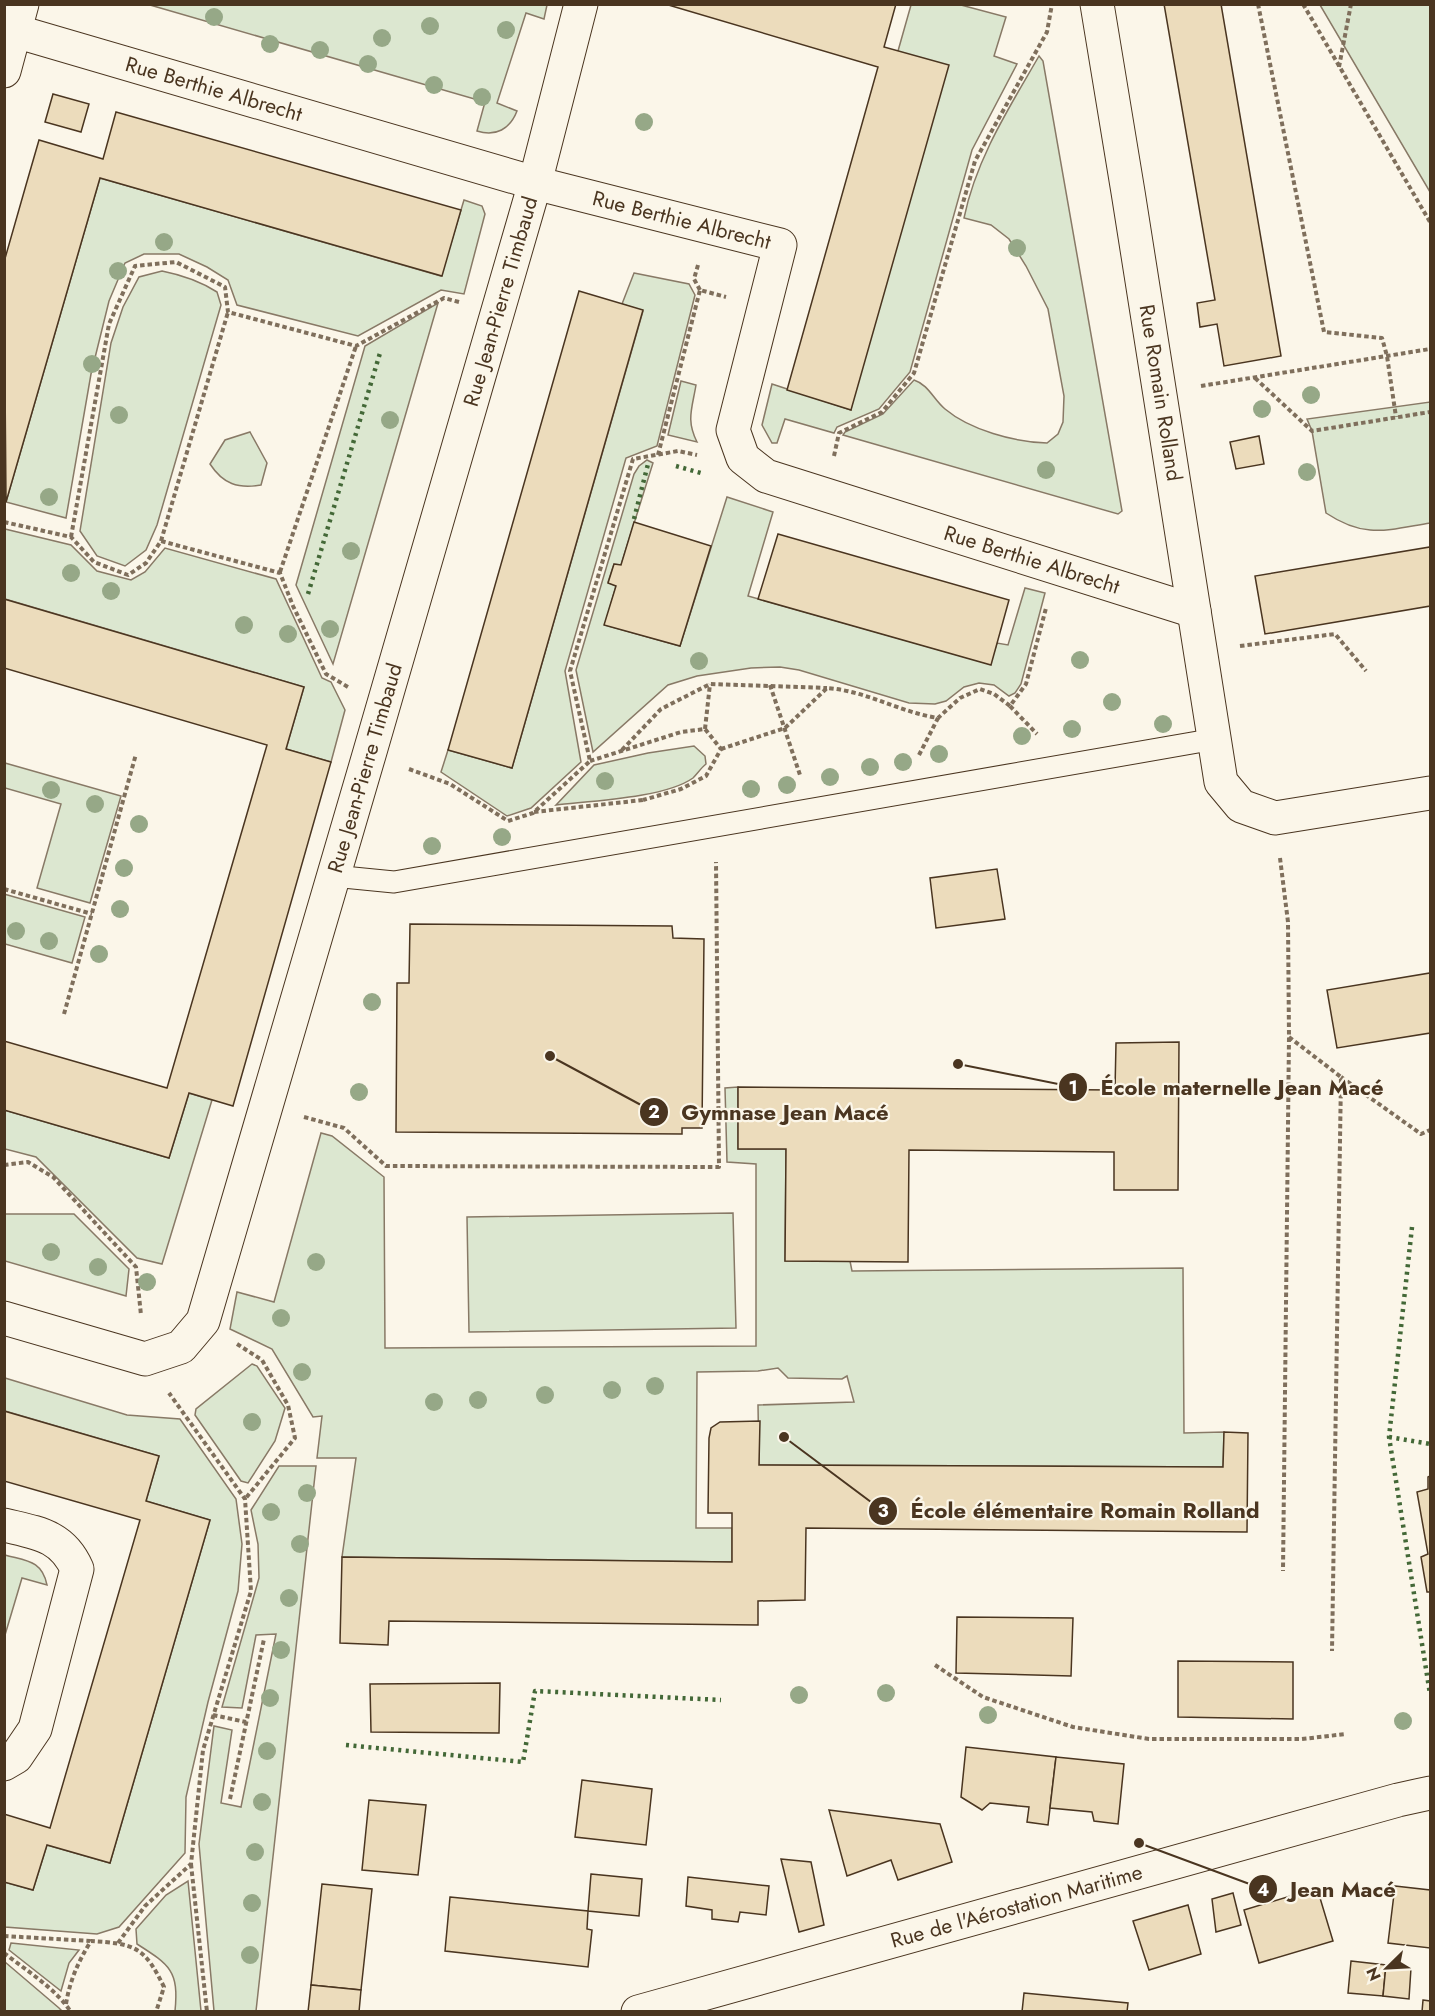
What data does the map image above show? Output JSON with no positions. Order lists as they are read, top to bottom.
{
  "streets": {
    "street": [
      "Rue Berthie Albrecht",
      "Rue Jean-Pierre Timbaud",
      "Rue Romain Rolland",
      "Rue de l'Aérostation Maritime"
    ]
  },
  "crossings": [
    ["Rue Berthie Albrecht", "Rue Jean-Pierre Timbaud"],
    ["Rue Berthie Albrecht", "Rue Romain Rolland"]
  ],
  "places": [
    "Gymnase Jean Macé",
    "École maternelle Jean Macé",
    "École élémentaire Romain Rolland",
    "Jean Macé"
  ],
  "north": "bottom left"
}
